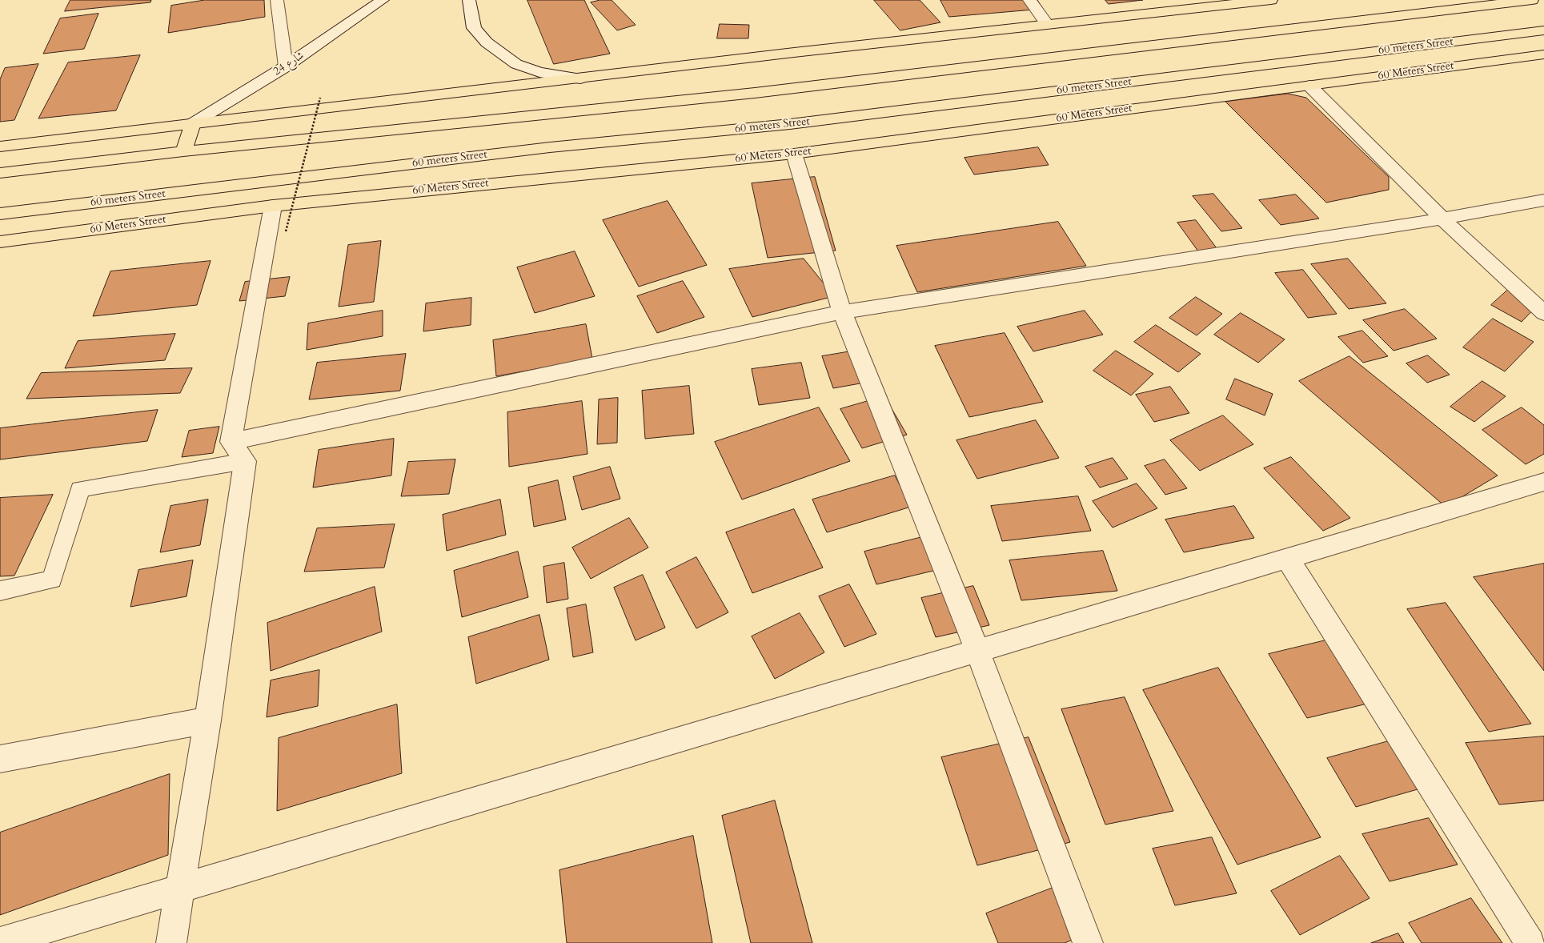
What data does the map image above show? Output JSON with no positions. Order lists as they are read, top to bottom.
{
  "streets": {
    "main road": ["60 meters Street", "60 Meters Street"],
    "street": ["شارع 24"]
  }
}
